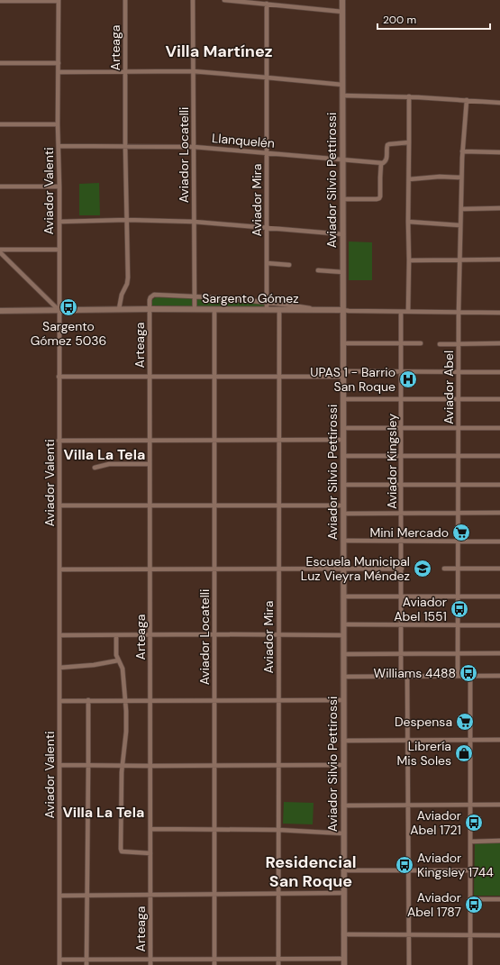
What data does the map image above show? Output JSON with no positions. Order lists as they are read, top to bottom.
{
  "streets": {
    "main road": ["Aviador Silvio Pettirossi", "Sargento Gómez"],
    "street": [
      "Arteaga",
      "Llanquelén",
      "Aviador Locatelli",
      "Aviador Valenti",
      "Aviador Mira",
      "Aviador Abel",
      "Aviador Kingsley"
    ]
  },
  "crossings": [
    ["Arteaga", "Llanquelén"],
    ["Arteaga", "Sargento Gómez"],
    ["Llanquelén", "Aviador Locatelli"],
    ["Llanquelén", "Aviador Silvio Pettirossi"],
    ["Llanquelén", "Aviador Valenti"],
    ["Llanquelén", "Aviador Mira"],
    ["Aviador Locatelli", "Sargento Gómez"],
    ["Aviador Silvio Pettirossi", "Sargento Gómez"],
    ["Aviador Valenti", "Sargento Gómez"],
    ["Aviador Mira", "Sargento Gómez"],
    ["Sargento Gómez", "Aviador Abel"],
    ["Sargento Gómez", "Aviador Kingsley"]
  ],
  "districts": [
    "Villa Martínez",
    "Villa La Tela",
    "Villa La Tela",
    "Residencial San Roque"
  ],
  "places": {
    "bus stop": [
      "Sargento Gómez 5036",
      "Aviador Abel 1551",
      "Williams 4488",
      "Aviador Abel 1721",
      "Aviador Kingsley 1744",
      "Aviador Abel 1787"
    ],
    "hospital": ["UPAS 1 - Barrio San Roque"],
    "supermarket": ["Mini Mercado", "Despensa"],
    "school or university": ["Escuela Municipal Luz Vieyra Méndez"],
    "shop": ["Librería Mis Soles"]
  },
  "scale_bar": "200 m"
}
